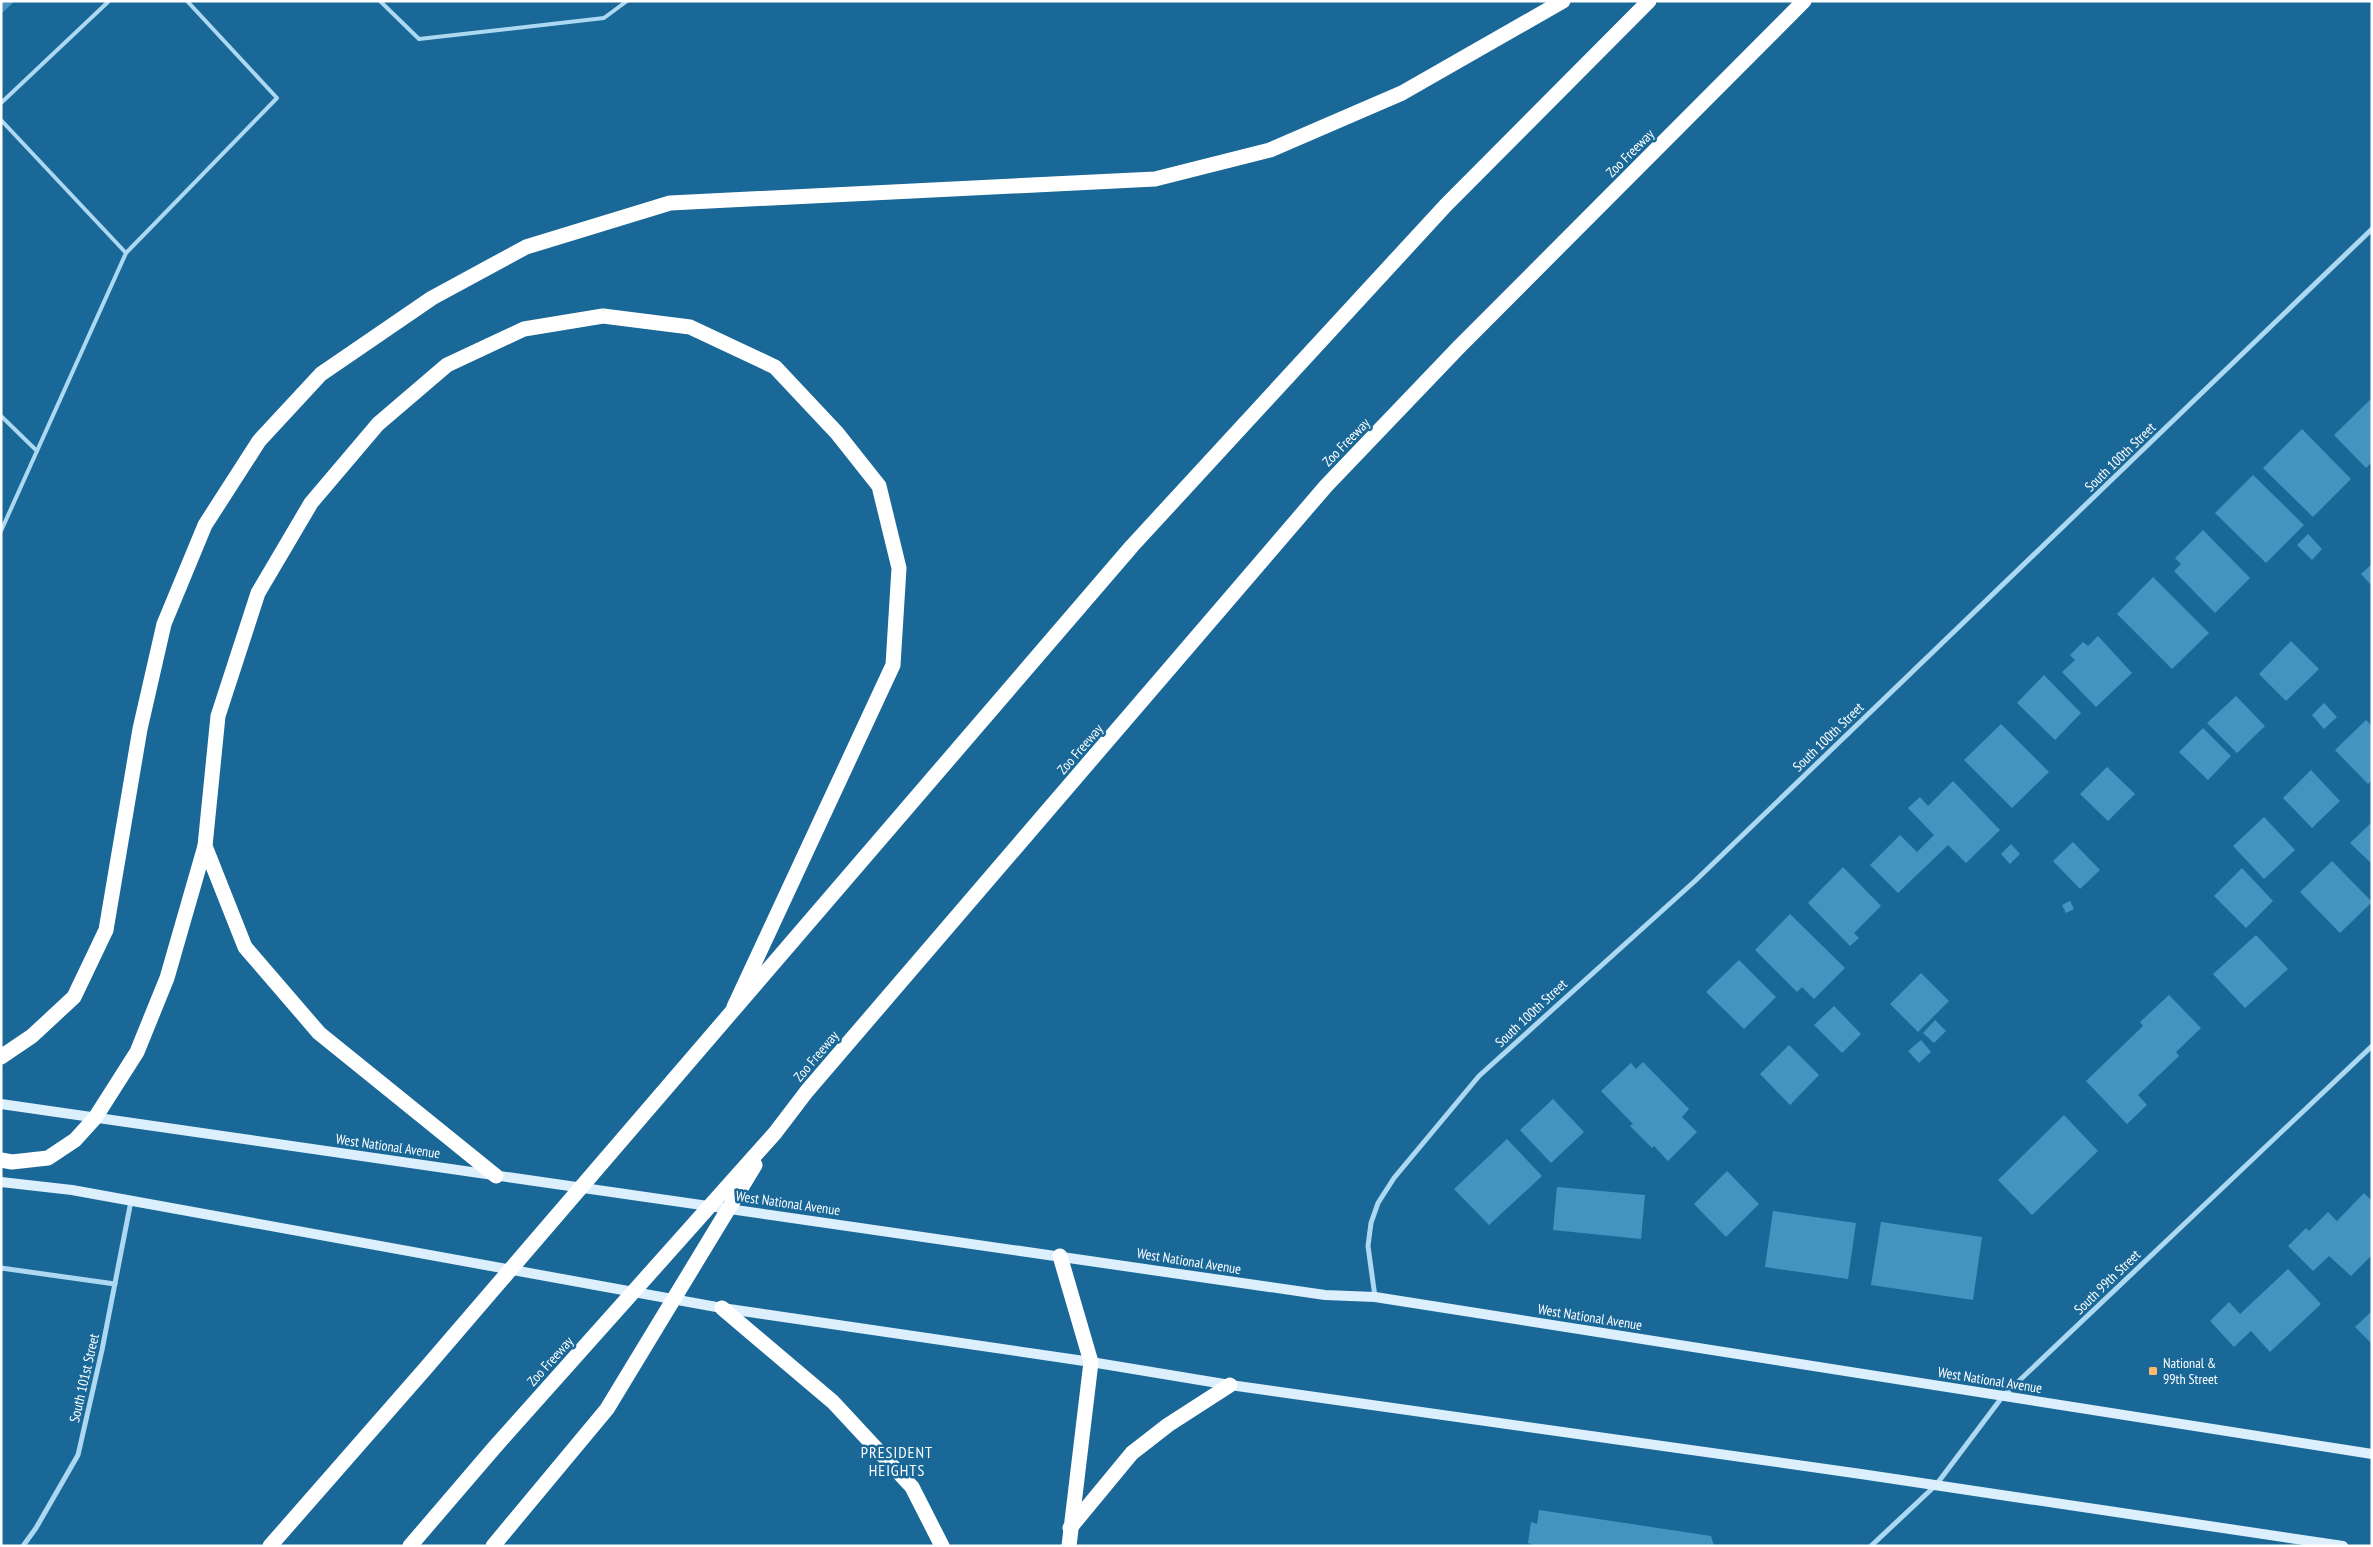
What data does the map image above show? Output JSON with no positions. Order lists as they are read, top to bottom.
{
  "streets": {
    "highway": ["Zoo Freeway"],
    "main road": ["West National Avenue"],
    "street": ["South 100th Street", "South 99th Street", "South 101st Street"]
  },
  "crossings": [
    ["South 100th Street", "West National Avenue"],
    ["West National Avenue", "South 99th Street"]
  ],
  "districts": ["PRESIDENT HEIGHTS"],
  "places": {
    "transit": ["National & 99th Street"]
  }
}
